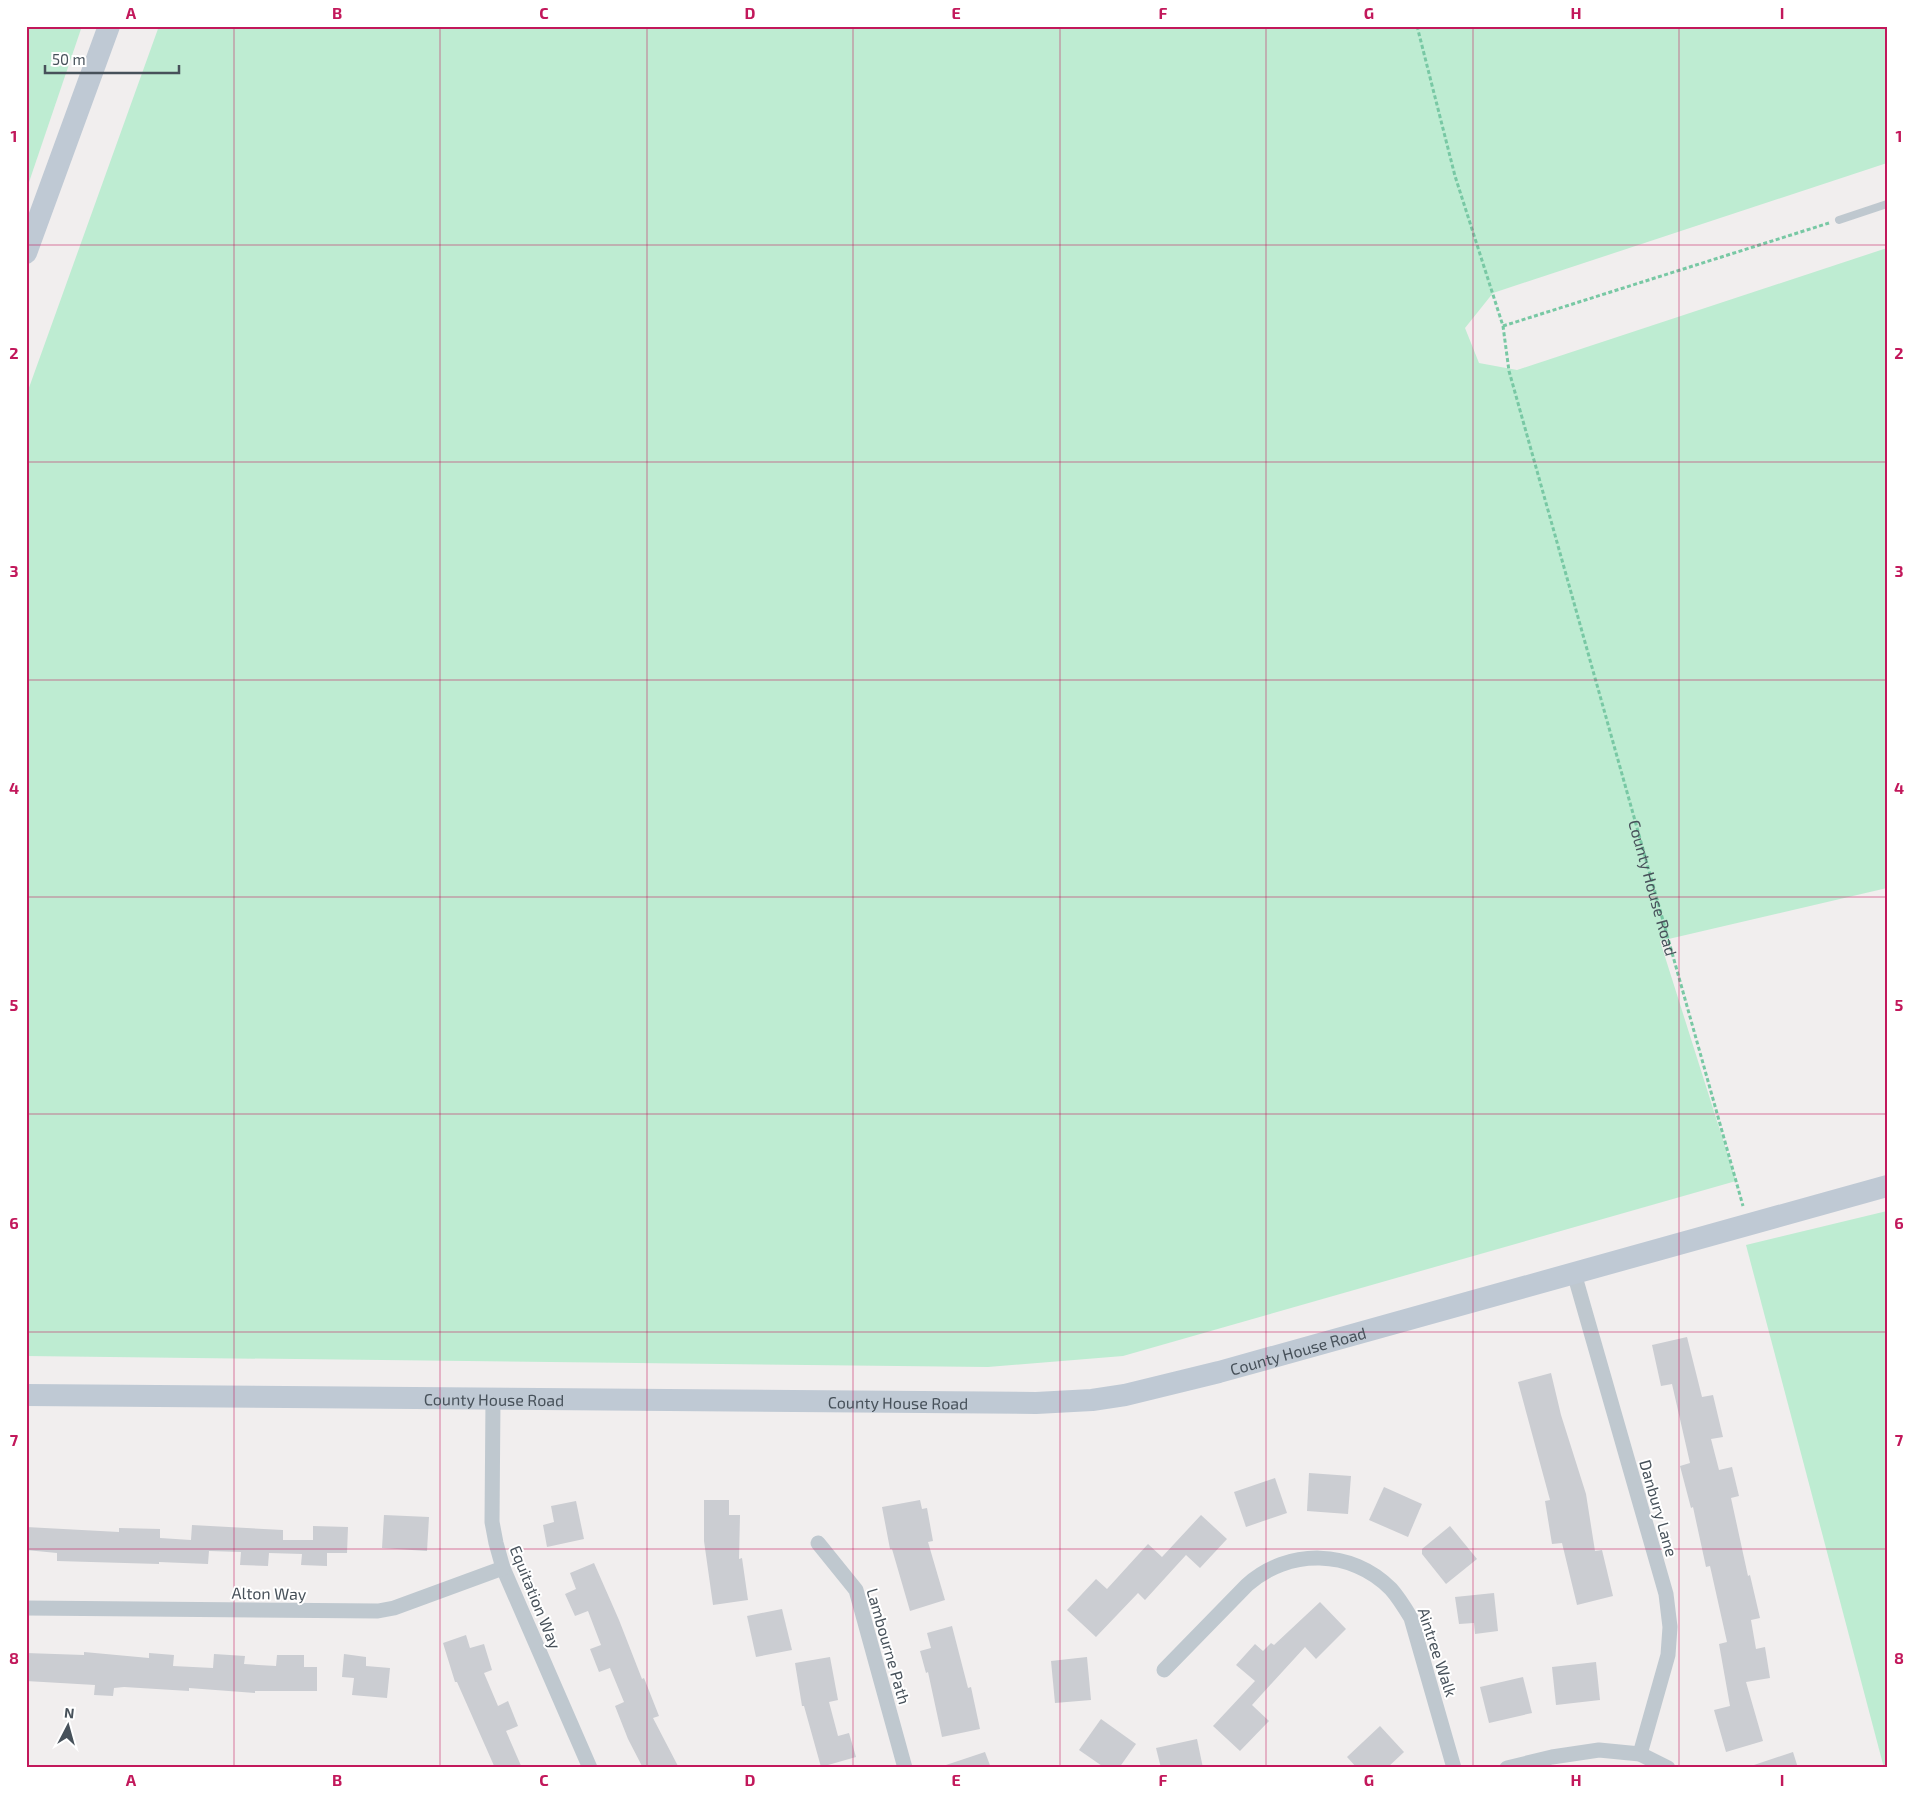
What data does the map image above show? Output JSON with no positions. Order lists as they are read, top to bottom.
{
  "streets": {
    "street": [
      "County House Road",
      "Danbury Lane",
      "Alton Way",
      "Equitation Way",
      "Lambourne Path",
      "Aintree Walk"
    ]
  },
  "crossings": [
    ["County House Road", "Danbury Lane"],
    ["County House Road", "Equitation Way"],
    ["Alton Way", "Equitation Way"]
  ],
  "scale_bar": "50 m",
  "north": "top",
  "grid": {
    "columns": [
      "A",
      "B",
      "C",
      "D",
      "E",
      "F",
      "G",
      "H",
      "I"
    ],
    "rows": [
      "1",
      "2",
      "3",
      "4",
      "5",
      "6",
      "7",
      "8"
    ]
  }
}
